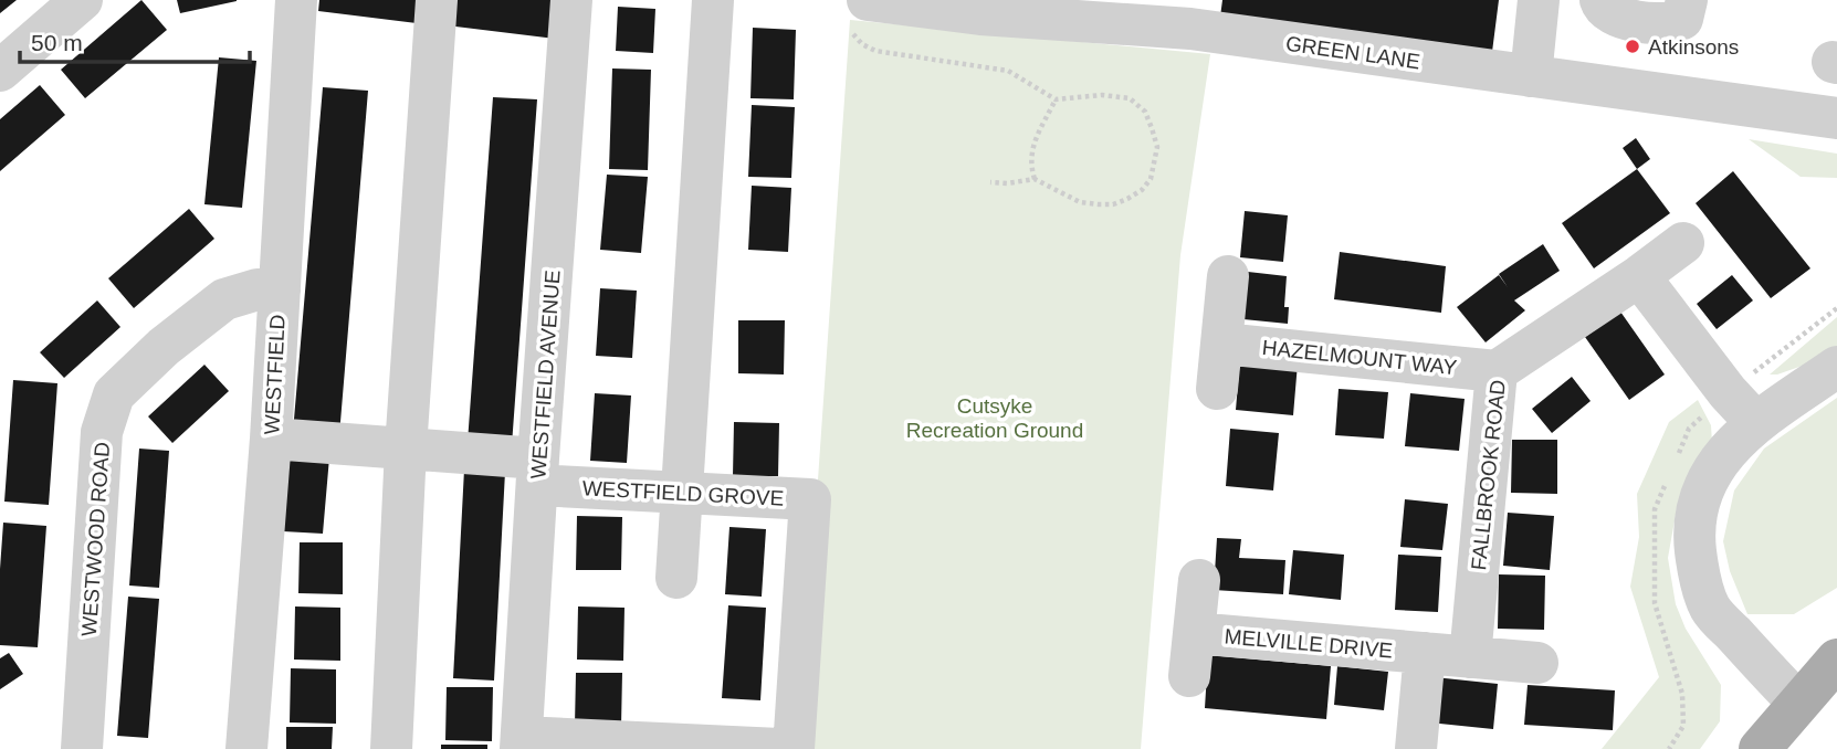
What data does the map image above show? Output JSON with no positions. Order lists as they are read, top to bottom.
{
  "streets": {
    "street": [
      "GREEN LANE",
      "HAZELMOUNT WAY",
      "WESTFIELD",
      "WESTFIELD AVENUE",
      "FALLBROOK ROAD",
      "WESTFIELD GROVE",
      "WESTWOOD ROAD",
      "MELVILLE DRIVE"
    ]
  },
  "crossings": [
    ["HAZELMOUNT WAY", "FALLBROOK ROAD"],
    ["WESTFIELD", "WESTFIELD GROVE"],
    ["WESTFIELD", "WESTWOOD ROAD"],
    ["WESTFIELD AVENUE", "WESTFIELD GROVE"]
  ],
  "parks": ["Cutsyke Recreation Ground"],
  "places": ["Atkinsons"],
  "scale_bar": "50 m"
}
